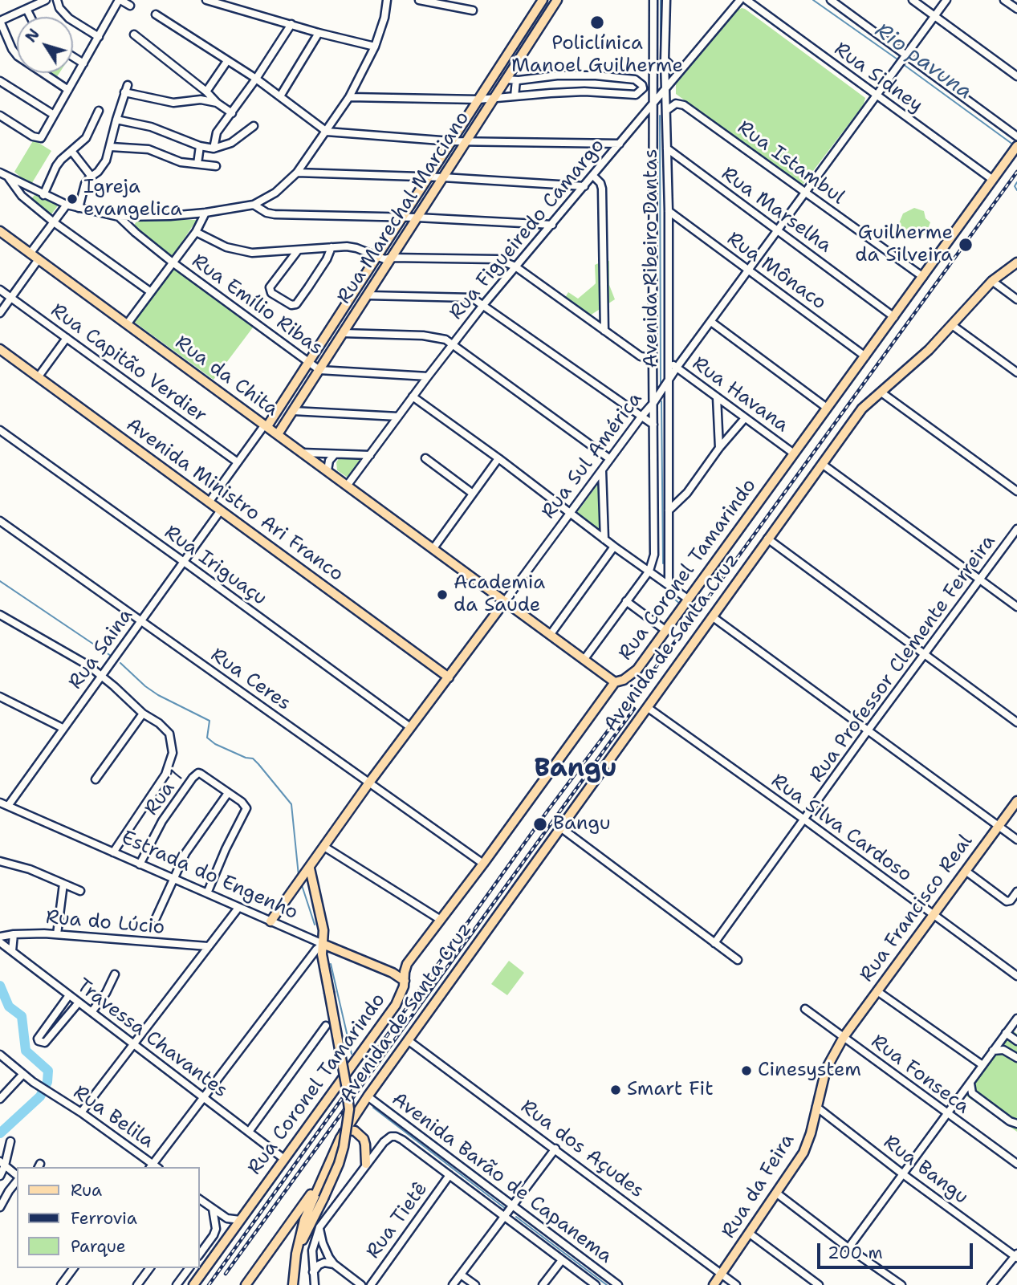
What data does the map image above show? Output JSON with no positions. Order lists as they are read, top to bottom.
{
  "streets": {
    "main road": [
      "Rua Marechal Marciano",
      "Rua da Chita",
      "Rua Sul América",
      "Avenida Ministro Ari Franco",
      "Rua Coronel Tamarindo",
      "Avenida de Santa Cruz",
      "Estrada do Engenho",
      "Rua Francisco Real",
      "Rua da Feira"
    ],
    "street": [
      "Rua Sidney",
      "Rua Istambul",
      "Rua Marselha",
      "Rua Figueiredo Camargo",
      "Avenida Ribeiro Dantas",
      "Rua Mônaco",
      "Rua Emílio Ribas",
      "Rua Capitão Verdier",
      "Rua Havana",
      "Rua Iriguaçu",
      "Rua Saina",
      "Rua Professor Clemente Ferreira",
      "Rua Ceres",
      "Rua 1",
      "Rua Silva Cardoso",
      "Rua do Lúcio",
      "Travessa Chavantes",
      "Rua Fonseca",
      "Rua Belila",
      "Rua dos Açudes",
      "Rua Bangu",
      "Avenida Barão de Capanema",
      "Rua Tietê"
    ]
  },
  "crossings": [
    ["Rua Sidney", "Rua Sul América"],
    ["Rua Sidney", "Rua Coronel Tamarindo"],
    ["Rua Istambul", "Avenida Ribeiro Dantas"],
    ["Rua Istambul", "Rua Sul América"],
    ["Rua Istambul", "Rua Coronel Tamarindo"],
    ["Rua Marechal Marciano", "Rua Emílio Ribas"],
    ["Rua Marechal Marciano", "Rua da Chita"],
    ["Rua Marselha", "Avenida Ribeiro Dantas"],
    ["Rua Marselha", "Rua Sul América"],
    ["Rua Marselha", "Rua Coronel Tamarindo"],
    ["Rua Figueiredo Camargo", "Avenida Ribeiro Dantas"],
    ["Rua Figueiredo Camargo", "Rua Emílio Ribas"],
    ["Rua Figueiredo Camargo", "Rua da Chita"],
    ["Avenida Ribeiro Dantas", "Rua Mônaco"],
    ["Avenida Ribeiro Dantas", "Rua Havana"],
    ["Avenida Ribeiro Dantas", "Rua Sul América"],
    ["Rua Mônaco", "Rua Sul América"],
    ["Rua Mônaco", "Rua Coronel Tamarindo"],
    ["Rua da Chita", "Rua Sul América"],
    ["Rua da Chita", "Rua Coronel Tamarindo"],
    ["Rua Havana", "Rua Sul América"],
    ["Rua Havana", "Rua Coronel Tamarindo"],
    ["Rua Sul América", "Avenida Ministro Ari Franco"],
    ["Rua Sul América", "Rua Iriguaçu"],
    ["Rua Sul América", "Rua Ceres"],
    ["Rua Sul América", "Estrada do Engenho"],
    ["Avenida Ministro Ari Franco", "Rua Saina"],
    ["Rua Iriguaçu", "Rua Saina"],
    ["Rua Coronel Tamarindo", "Rua Ceres"],
    ["Rua Coronel Tamarindo", "Estrada do Engenho"],
    ["Rua Coronel Tamarindo", "Travessa Chavantes"],
    ["Avenida de Santa Cruz", "Rua Silva Cardoso"],
    ["Avenida de Santa Cruz", "Rua dos Açudes"],
    ["Avenida de Santa Cruz", "Avenida Barão de Capanema"],
    ["Rua Saina", "Rua Ceres"],
    ["Rua Saina", "Estrada do Engenho"],
    ["Rua Professor Clemente Ferreira", "Rua Silva Cardoso"],
    ["Rua 1", "Estrada do Engenho"],
    ["Rua Silva Cardoso", "Rua Francisco Real"],
    ["Rua Francisco Real", "Rua Fonseca"],
    ["Rua Francisco Real", "Rua da Feira"],
    ["Rua Fonseca", "Rua da Feira"],
    ["Rua dos Açudes", "Rua da Feira"],
    ["Rua Bangu", "Rua da Feira"],
    ["Avenida Barão de Capanema", "Rua Tietê"]
  ],
  "districts": ["Bangu"],
  "water": ["Rio pavuna"],
  "places": [
    "Policlínica Manoel Guilherme",
    "Igreja evangelica",
    "Guilherme da Silveira",
    "Academia da Saúde",
    "Bangu",
    "Cinesystem",
    "Smart Fit"
  ],
  "legend": ["Rua", "Ferrovia", "Parque"],
  "scale_bar": "200 m",
  "north": "top left"
}
